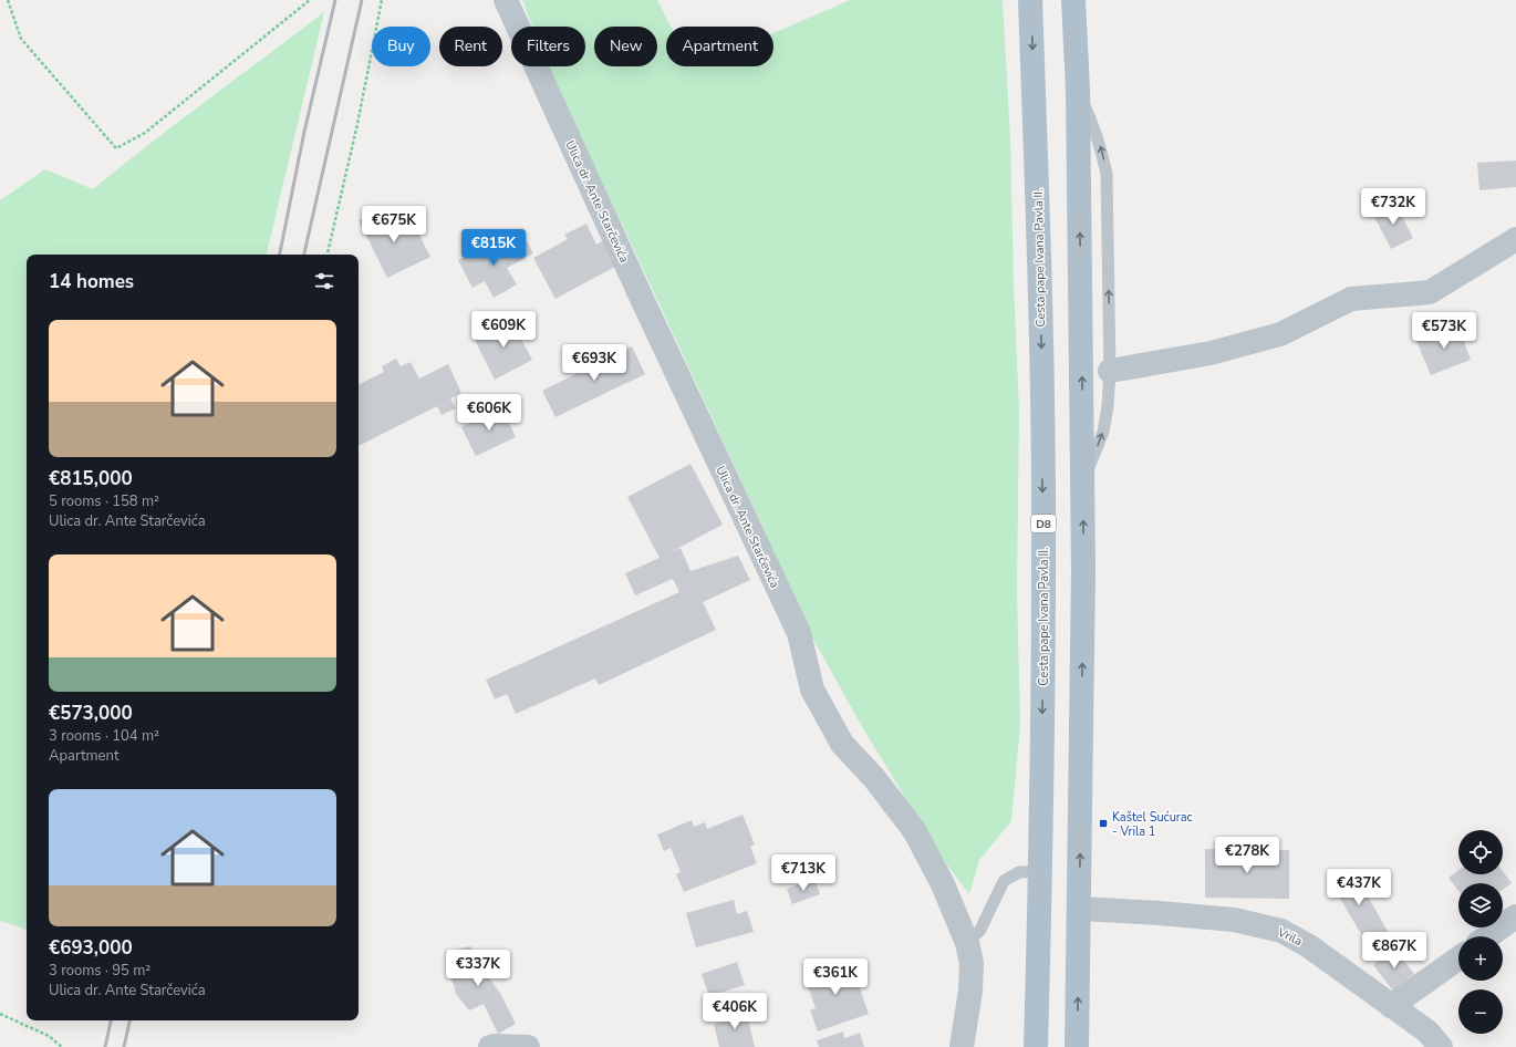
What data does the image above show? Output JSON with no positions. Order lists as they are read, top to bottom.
{
  "streets": {
    "main road": ["Cesta pape Ivana Pavla II.", "D8"],
    "street": ["Ulica dr. Ante Starčevića", "Vrila"]
  },
  "places": {
    "transit": ["Kaštel Sućurac - Vrila 1"]
  },
  "page": {
    "chip": [
      "Buy",
      "Rent",
      "Filters",
      "New",
      "Apartment"
    ],
    "price": [
      "€732K",
      "€675K",
      "€815K",
      "€609K",
      "€573K",
      "€693K",
      "€606K",
      "€278K",
      "€713K",
      "€437K",
      "€867K",
      "€337K",
      "€361K",
      "€406K"
    ],
    "heading": "14 homes",
    "list": [
      {
        "name": "€815,000",
        "note": "5 rooms · 158 m² · Ulica dr. Ante Starčevića"
      },
      {
        "name": "€573,000",
        "note": "3 rooms · 104 m² · Apartment"
      },
      {
        "name": "€693,000",
        "note": "3 rooms · 95 m² · Ulica dr. Ante Starčevića"
      }
    ],
    "map_buttons": ["+", "−"]
  }
}
